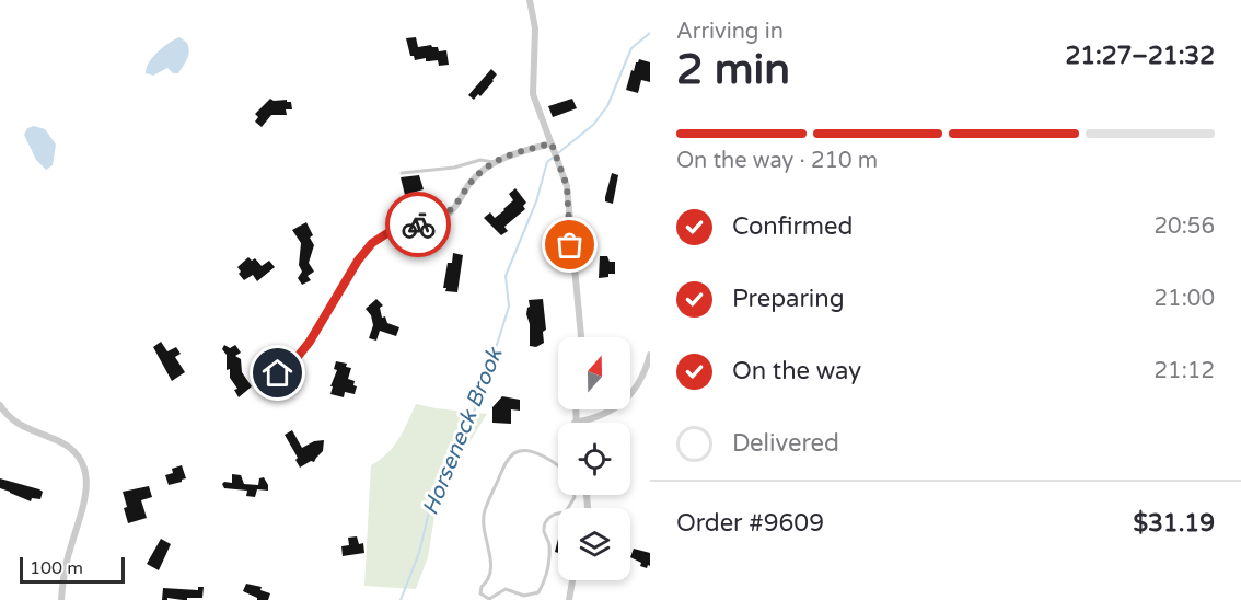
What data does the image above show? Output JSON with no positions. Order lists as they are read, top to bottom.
{
  "water": ["Horseneck Brook"],
  "scale_bar": "100 m",
  "north": "top",
  "page": {
    "heading": ["2 min", "Arriving in", "21:27–21:32"],
    "panel": ["Order #9609", "$31.19"],
    "bar": "On the way · 210 m",
    "list": [
      ["Confirmed", "20:56"],
      ["Preparing", "21:00"],
      ["On the way", "21:12"],
      "Delivered"
    ],
    "scale": "100 m"
  }
}
